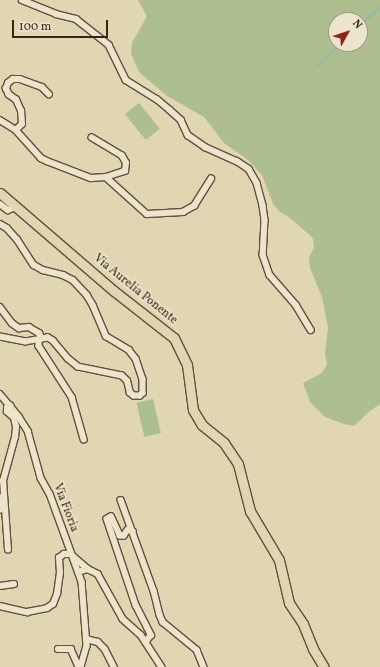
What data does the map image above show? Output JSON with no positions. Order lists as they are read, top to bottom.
{
  "streets": {
    "main road": ["Via Aurelia Ponente"],
    "street": ["Via Fioria"]
  },
  "scale_bar": "100 m",
  "north": "top right"
}
